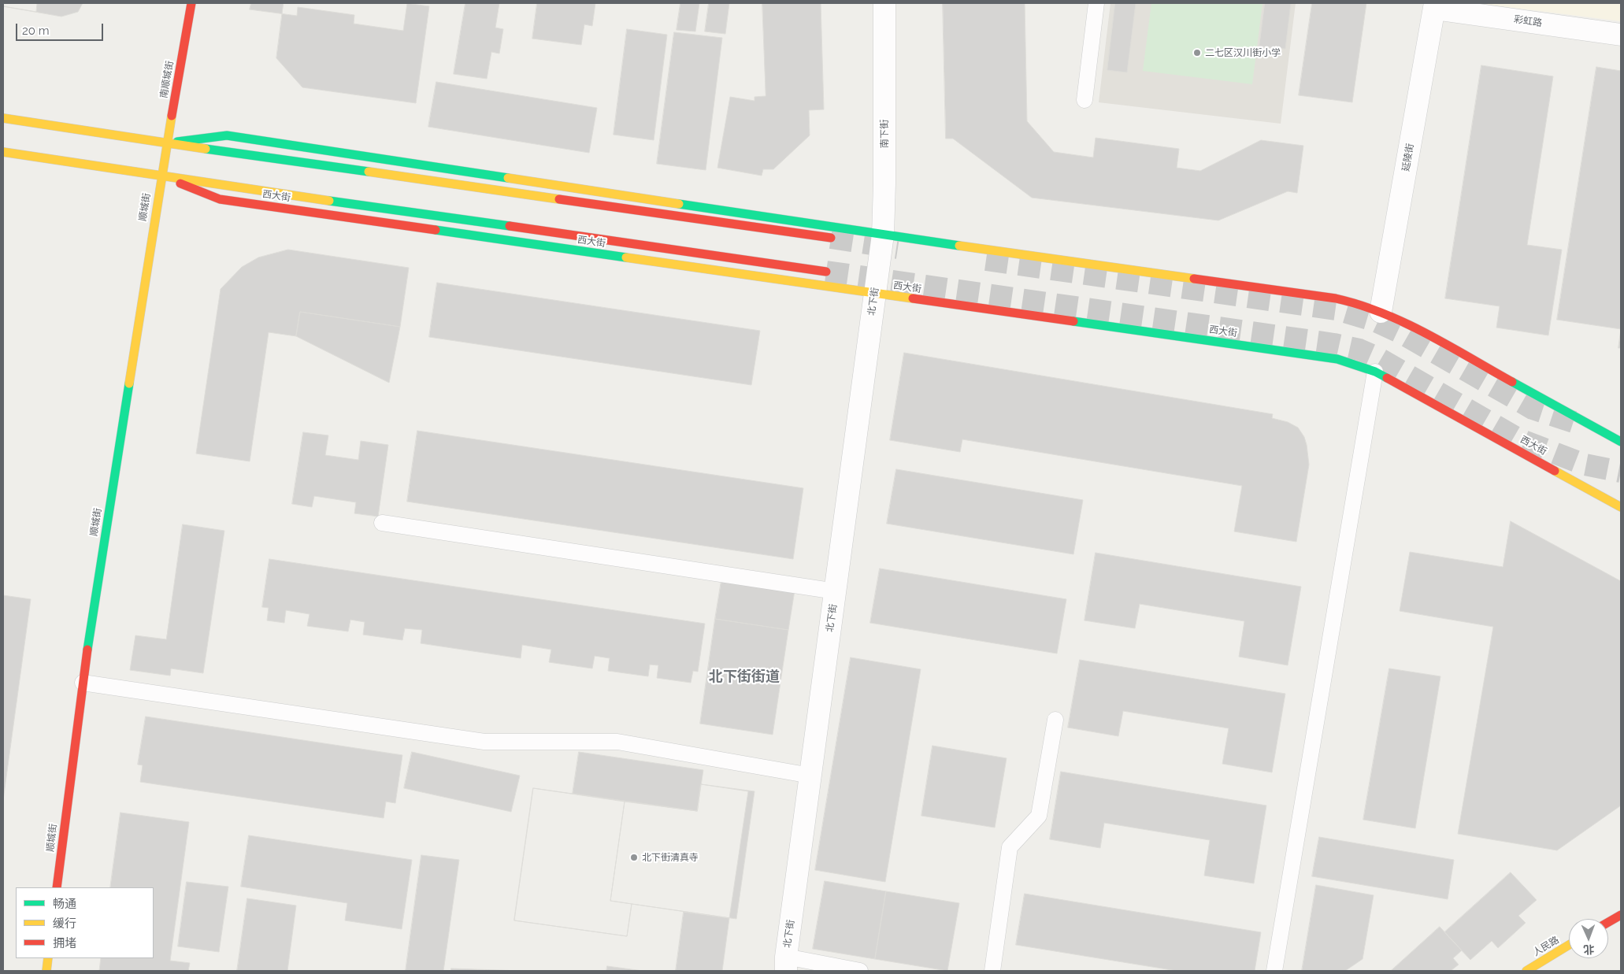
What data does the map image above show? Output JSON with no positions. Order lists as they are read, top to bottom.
{
  "streets": {
    "street": [
      "彩虹路",
      "南顺城街",
      "南下街",
      "延陵街",
      "西大街",
      "顺城街",
      "北下街",
      "人民路"
    ]
  },
  "crossings": [
    ["彩虹路", "延陵街"],
    ["南顺城街", "顺城街"],
    ["南下街", "北下街"],
    ["西大街", "顺城街"],
    ["西大街", "北下街"]
  ],
  "districts": ["北下街街道"],
  "places": ["二七区汉川街小学", "北下街清真寺"],
  "legend": ["畅通", "缓行", "拥堵"],
  "scale_bar": "20 m",
  "north": "bottom"
}
